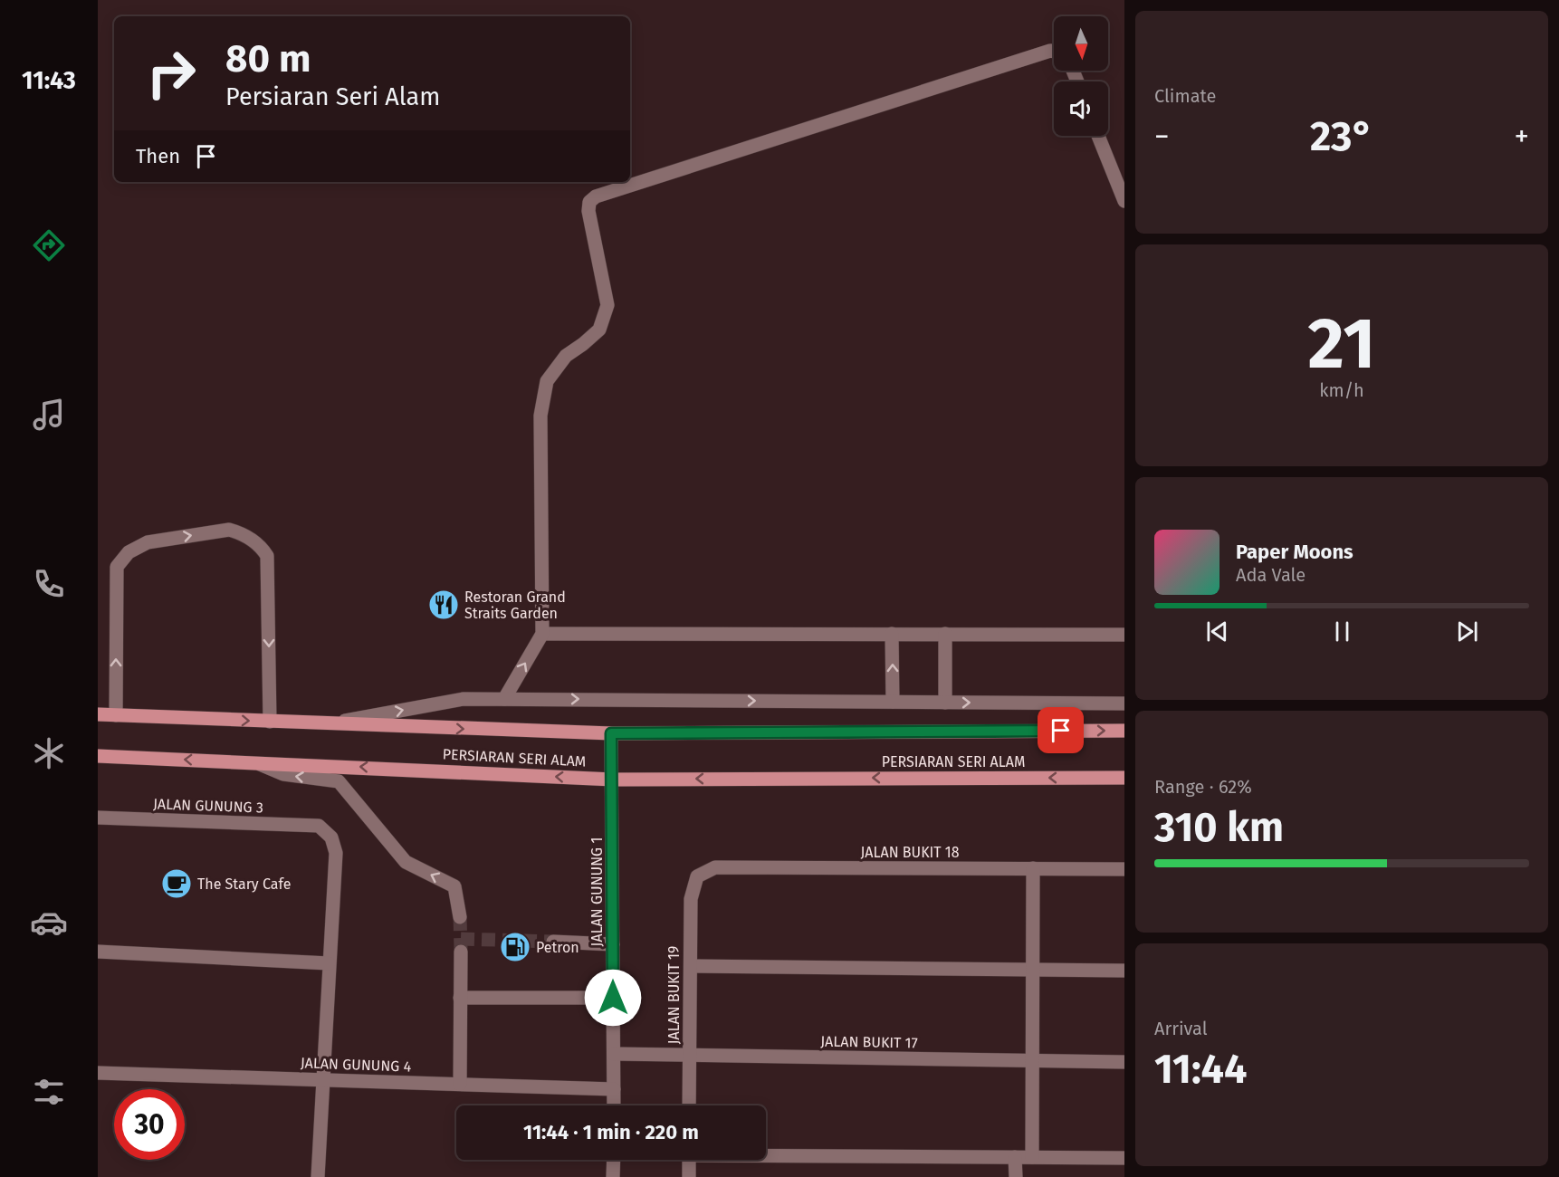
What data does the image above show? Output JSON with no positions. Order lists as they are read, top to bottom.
{
  "streets": {
    "main road": ["PERSIARAN SERI ALAM"],
    "street": [
      "JALAN GUNUNG 3",
      "JALAN BUKIT 18",
      "JALAN GUNUNG 1",
      "JALAN BUKIT 19",
      "JALAN BUKIT 17",
      "JALAN GUNUNG 4"
    ]
  },
  "crossings": [
    ["PERSIARAN SERI ALAM", "JALAN GUNUNG 1"],
    ["JALAN BUKIT 18", "JALAN BUKIT 19"],
    ["JALAN GUNUNG 1", "JALAN BUKIT 17"],
    ["JALAN GUNUNG 1", "JALAN GUNUNG 4"],
    ["JALAN BUKIT 19", "JALAN BUKIT 17"]
  ],
  "places": {
    "restaurant": ["Restoran Grand Straits Garden"],
    "cafe": ["The Stary Cafe"],
    "fuel station": ["Petron"]
  },
  "north": "bottom",
  "page": {
    "tabs": "11:43",
    "tile": [
      "Climate",
      ["21", "km/h"],
      ["Range · 62%", "310 km"],
      ["Arrival", "11:44"]
    ],
    "turn": ["80 m", "Persiaran Seri Alam"],
    "heat": ["−", "23°", "+"],
    "then": "Then",
    "song": ["Paper Moons", "Ada Vale"],
    "limit": "30",
    "trip": "11:44 · 1 min · 220 m"
  }
}
